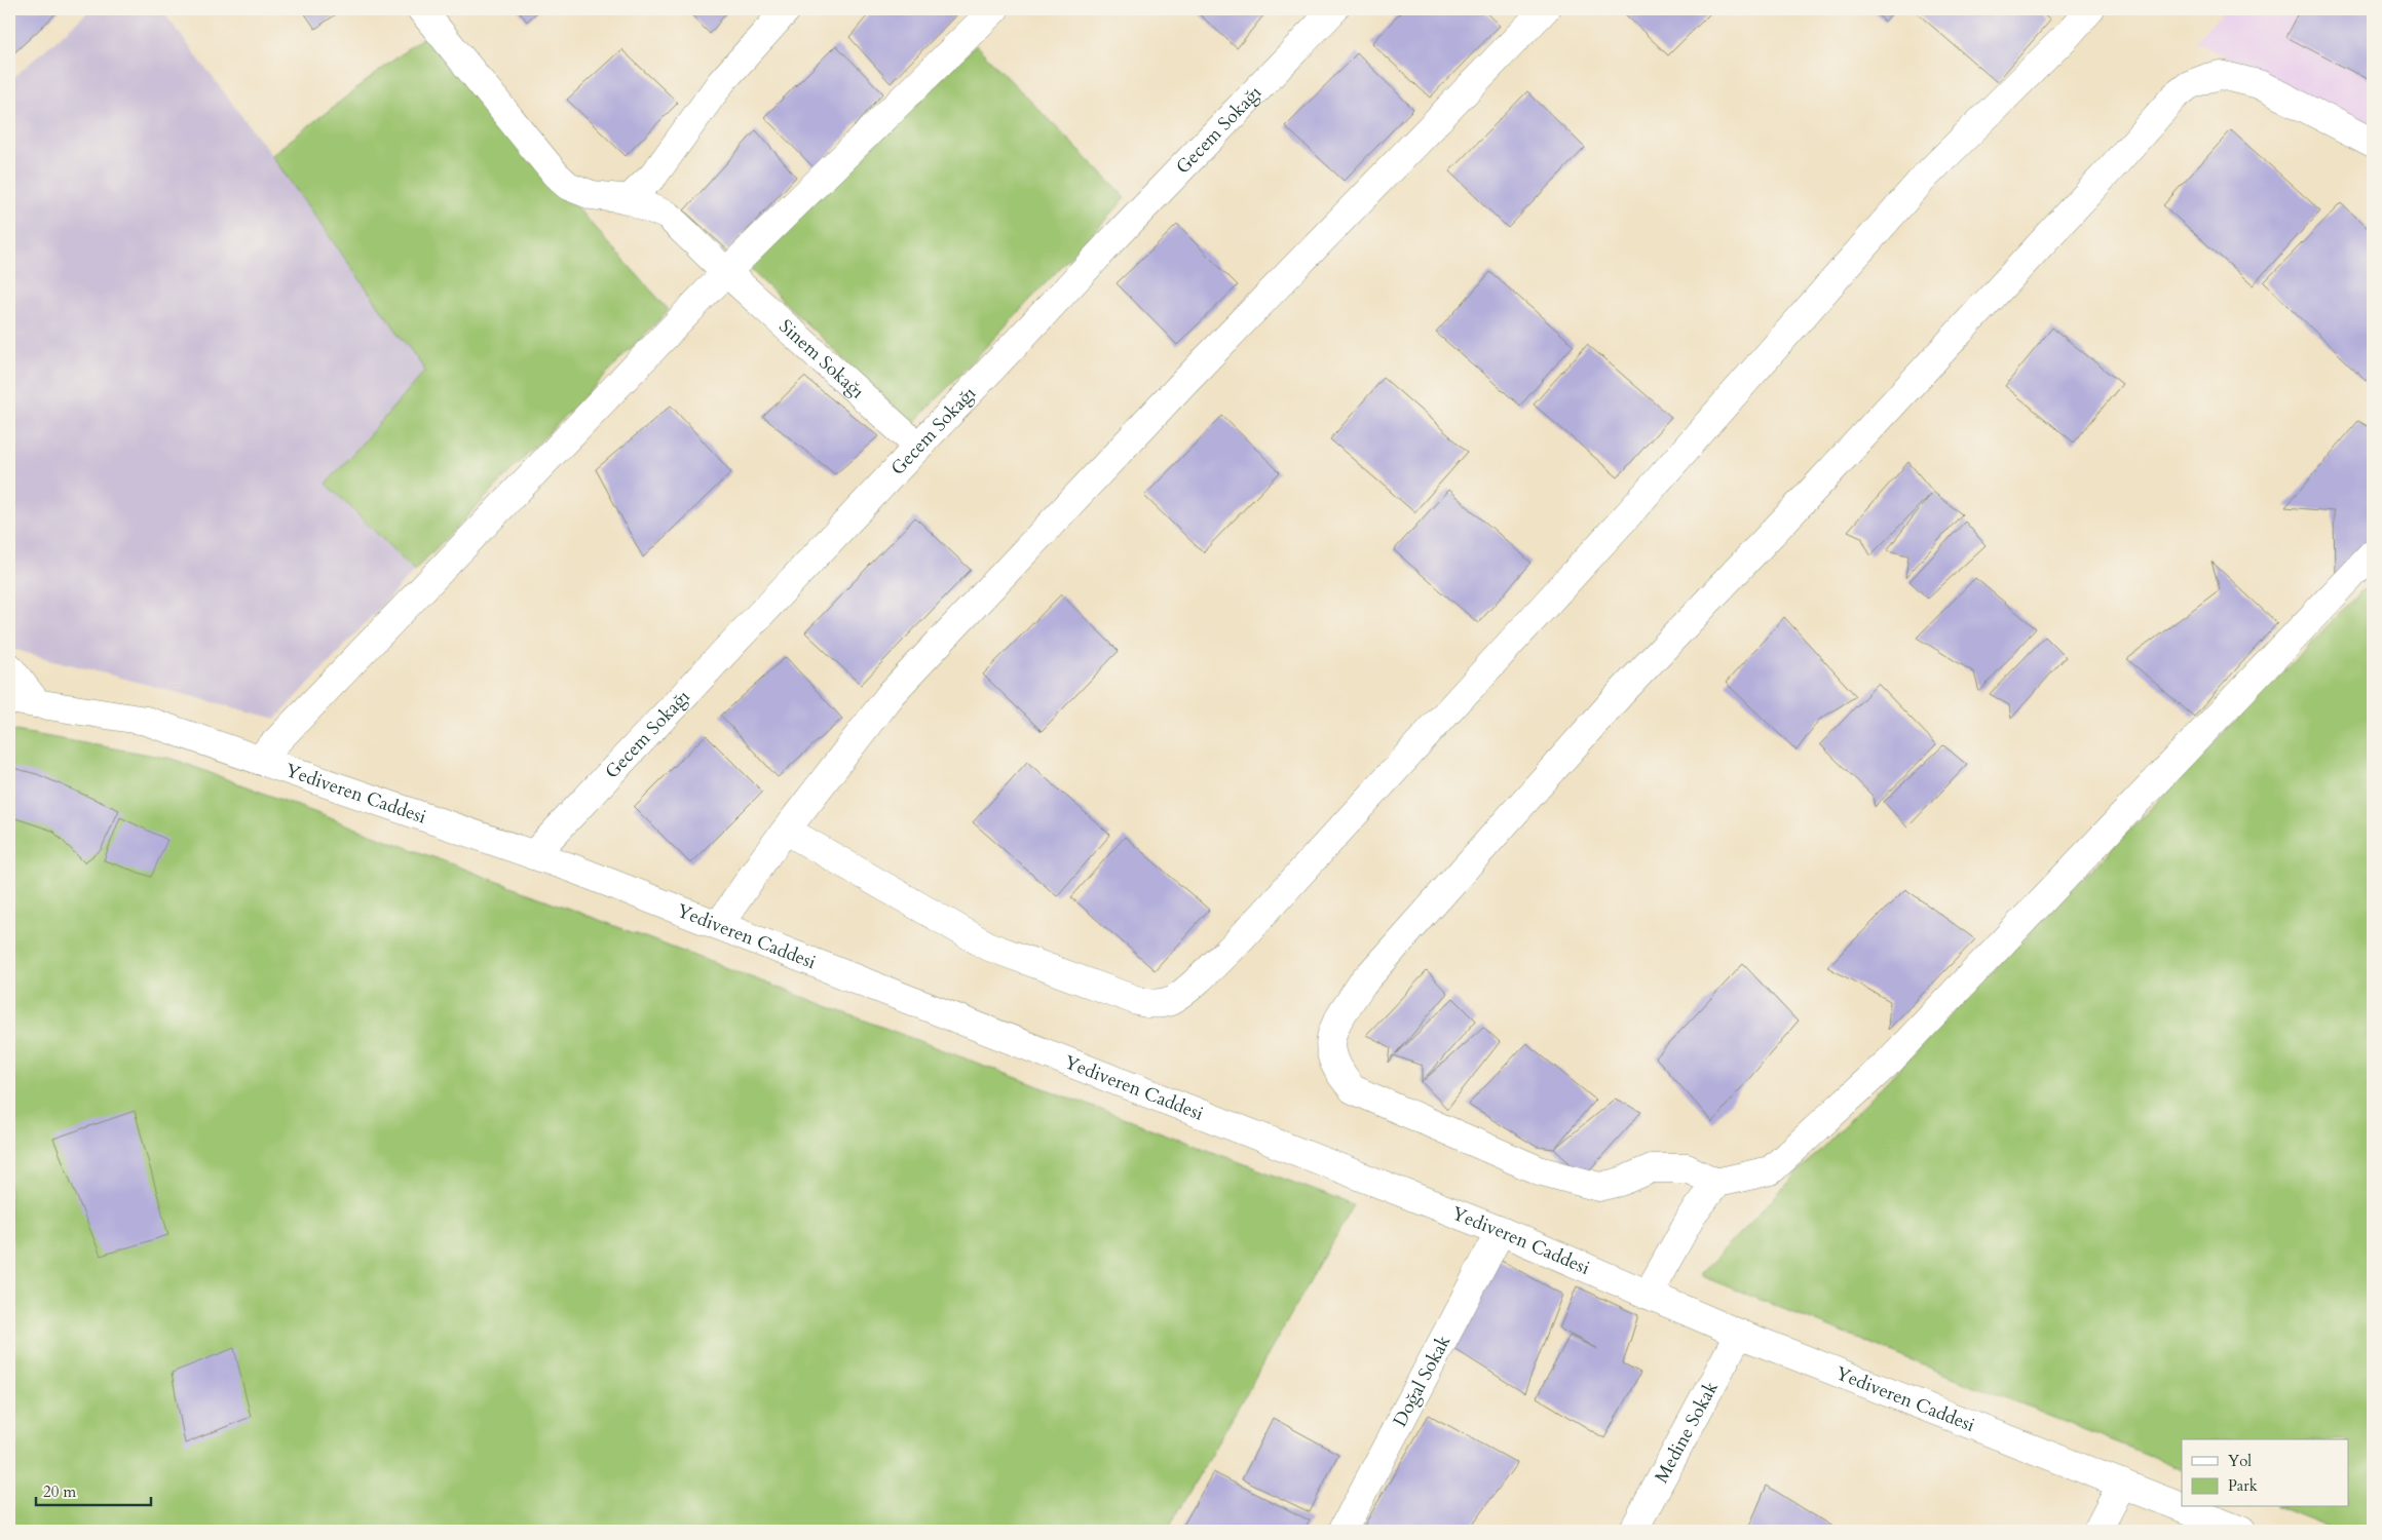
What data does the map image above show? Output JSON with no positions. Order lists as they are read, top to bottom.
{
  "streets": {
    "street": [
      "Gecem Sokağı",
      "Sinem Sokağı",
      "Yediveren Caddesi",
      "Doğal Sokak",
      "Medine Sokak"
    ]
  },
  "crossings": [
    ["Gecem Sokağı", "Sinem Sokağı"],
    ["Gecem Sokağı", "Yediveren Caddesi"],
    ["Yediveren Caddesi", "Doğal Sokak"],
    ["Yediveren Caddesi", "Medine Sokak"]
  ],
  "legend": ["Yol", "Park"],
  "scale_bar": "20 m"
}
